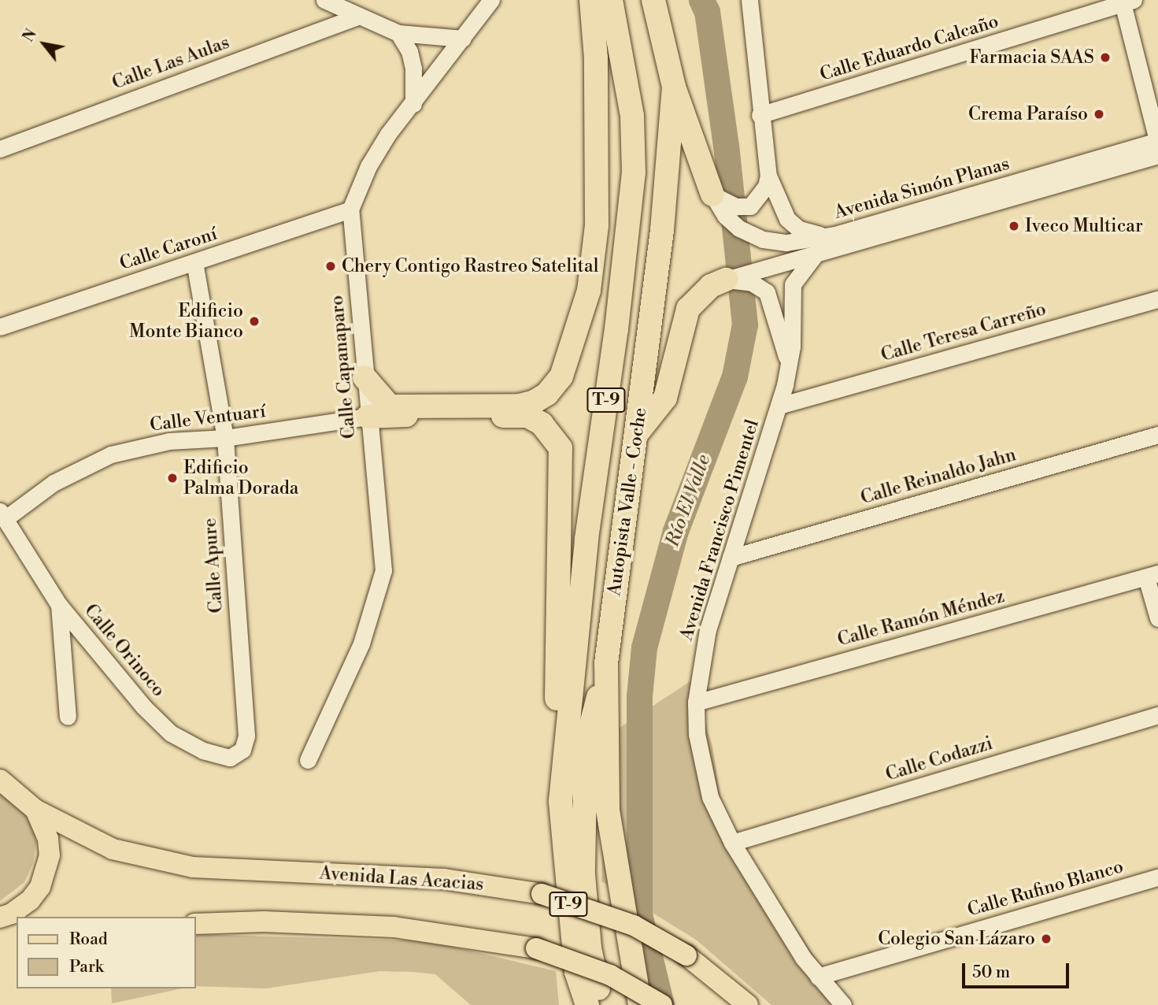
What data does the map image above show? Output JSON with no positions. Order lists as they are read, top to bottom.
{
  "streets": {
    "highway": ["T-9", "Autopista Valle - Coche"],
    "main road": ["Avenida Las Acacias"],
    "street": [
      "Calle Eduardo Calcaño",
      "Calle Las Aulas",
      "Avenida Simón Planas",
      "Calle Caroní",
      "Calle Teresa Carreño",
      "Calle Capanaparo",
      "Calle Ventuarí",
      "Calle Reinaldo Jahn",
      "Avenida Francisco Pimentel",
      "Calle Apure",
      "Calle Ramón Méndez",
      "Calle Orinoco",
      "Calle Codazzi",
      "Calle Rufino Blanco"
    ]
  },
  "crossings": [
    ["Avenida Simón Planas", "T-9"],
    ["Avenida Simón Planas", "Avenida Francisco Pimentel"],
    ["Calle Caroní", "Calle Capanaparo"],
    ["Calle Caroní", "Calle Apure"],
    ["Calle Teresa Carreño", "Avenida Francisco Pimentel"],
    ["Calle Capanaparo", "T-9"],
    ["Calle Capanaparo", "Calle Ventuarí"],
    ["T-9", "Calle Ventuarí"],
    ["T-9", "Autopista Valle - Coche"],
    ["Calle Ventuarí", "Calle Apure"],
    ["Calle Ventuarí", "Calle Orinoco"],
    ["Calle Reinaldo Jahn", "Avenida Francisco Pimentel"],
    ["Avenida Francisco Pimentel", "Calle Ramón Méndez"],
    ["Avenida Francisco Pimentel", "Calle Codazzi"],
    ["Avenida Francisco Pimentel", "Calle Rufino Blanco"],
    ["Calle Apure", "Calle Orinoco"]
  ],
  "water": ["Río El Valle"],
  "places": [
    "Farmacia SAAS",
    "Crema Paraíso",
    "Iveco Multicar",
    "Chery Contigo Rastreo Satelital",
    "Edificio Monte Bianco",
    "Edificio Palma Dorada",
    "Colegio San Lázaro"
  ],
  "legend": ["Road", "Park"],
  "scale_bar": "50 m",
  "north": "top left"
}
